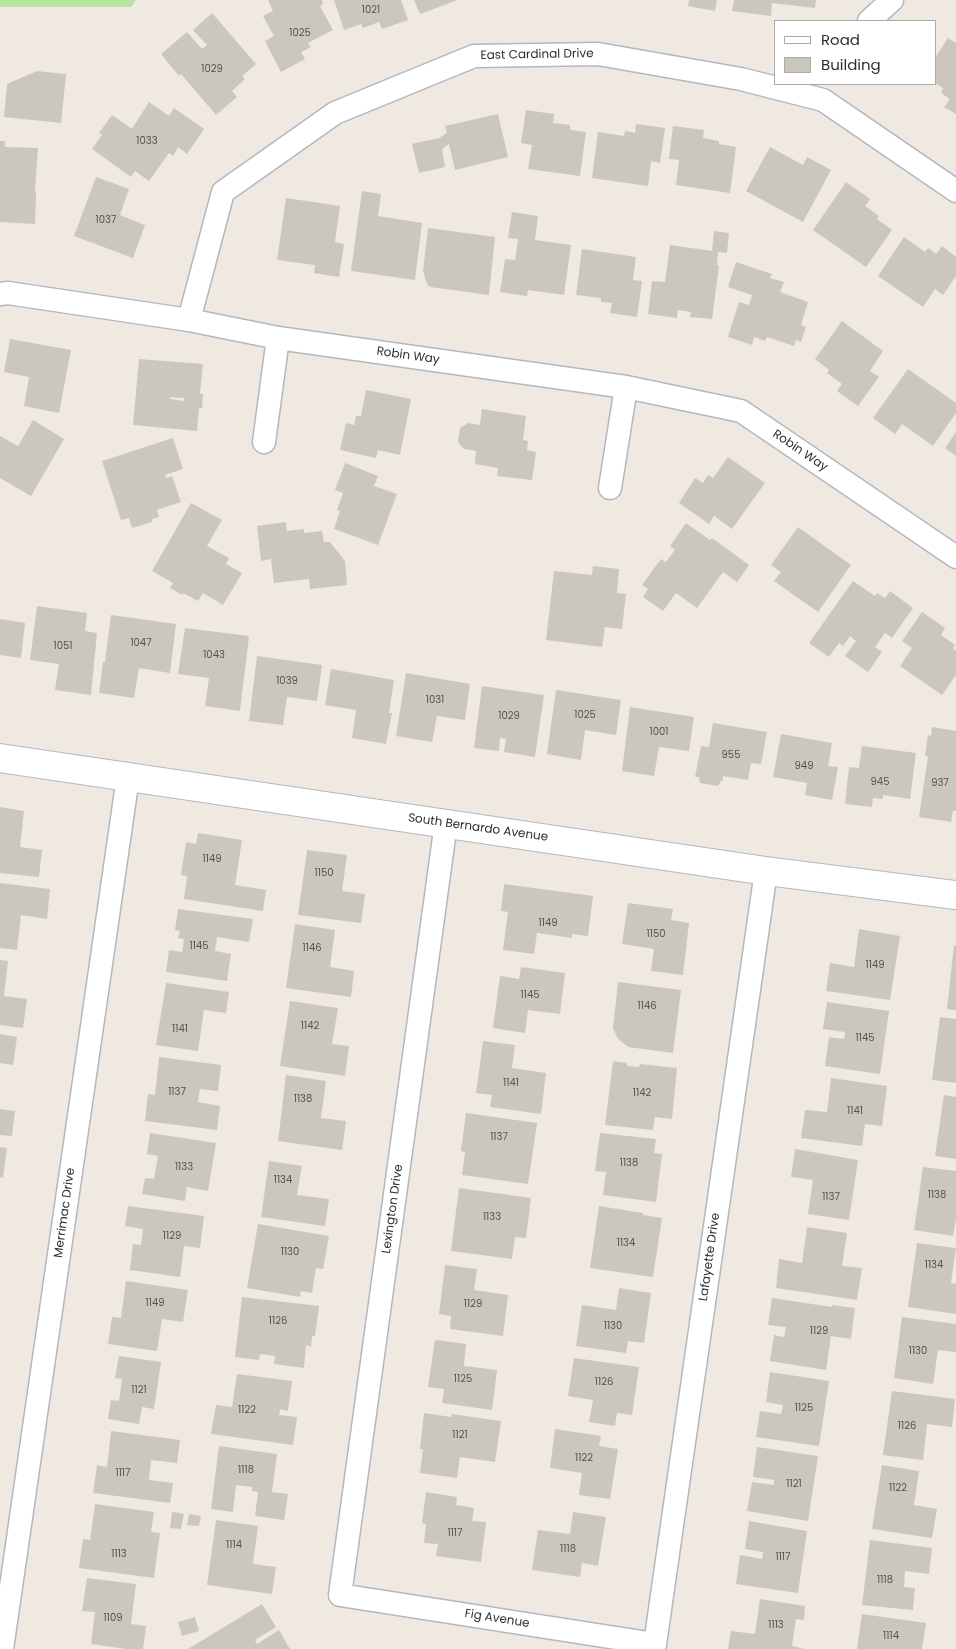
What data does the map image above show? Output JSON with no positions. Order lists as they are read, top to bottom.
{
  "streets": {
    "street": [
      "East Cardinal Drive",
      "Robin Way",
      "South Bernardo Avenue",
      "Lexington Drive",
      "Merrimac Drive",
      "Lafayette Drive",
      "Fig Avenue"
    ]
  },
  "crossings": [
    ["East Cardinal Drive", "Robin Way"],
    ["South Bernardo Avenue", "Lexington Drive"],
    ["South Bernardo Avenue", "Merrimac Drive"],
    ["South Bernardo Avenue", "Lafayette Drive"],
    ["Lexington Drive", "Fig Avenue"],
    ["Lafayette Drive", "Fig Avenue"]
  ],
  "house_numbers": [
    "1021",
    "1025",
    "1029",
    "1033",
    "1037",
    "1047",
    "1051",
    "1043",
    "1039",
    "1031",
    "1025",
    "1029",
    "1001",
    "955",
    "949",
    "945",
    "937",
    "1149",
    "1150",
    "1149",
    "1150",
    "1145",
    "1146",
    "1149",
    "1145",
    "1146",
    "1142",
    "1141",
    "1145",
    "1141",
    "1137",
    "1142",
    "1138",
    "1141",
    "1137",
    "1138",
    "1133",
    "1134",
    "1138",
    "1137",
    "1133",
    "1129",
    "1134",
    "1130",
    "1134",
    "1149",
    "1129",
    "1126",
    "1130",
    "1129",
    "1130",
    "1125",
    "1126",
    "1121",
    "1125",
    "1122",
    "1126",
    "1121",
    "1122",
    "1118",
    "1117",
    "1121",
    "1122",
    "1117",
    "1114",
    "1118",
    "1113",
    "1117",
    "1118",
    "1109",
    "1113",
    "1114"
  ],
  "legend": ["Road", "Building"]
}
